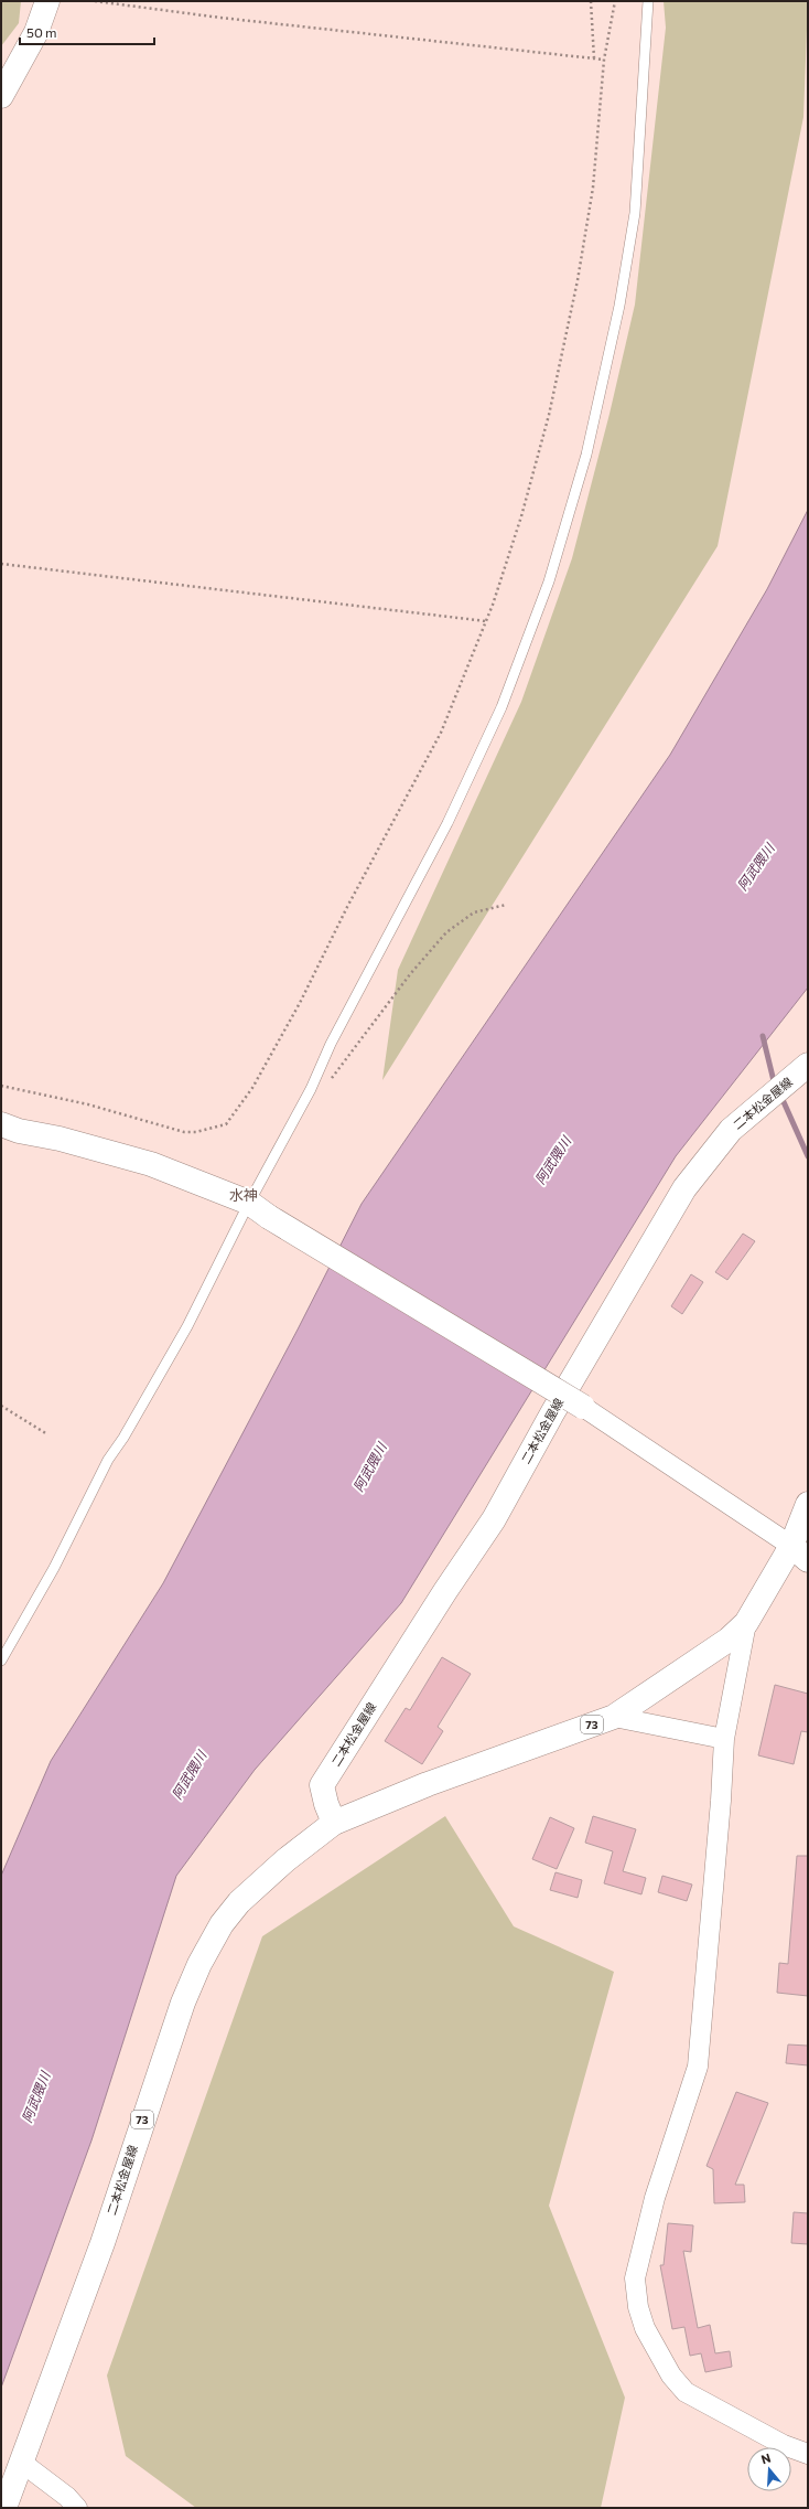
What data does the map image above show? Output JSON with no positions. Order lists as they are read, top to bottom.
{
  "streets": {
    "street": ["二本松金屋線", "73"]
  },
  "districts": ["水神"],
  "water": ["阿武隈川"],
  "scale_bar": "50 m",
  "north": "top"
}
